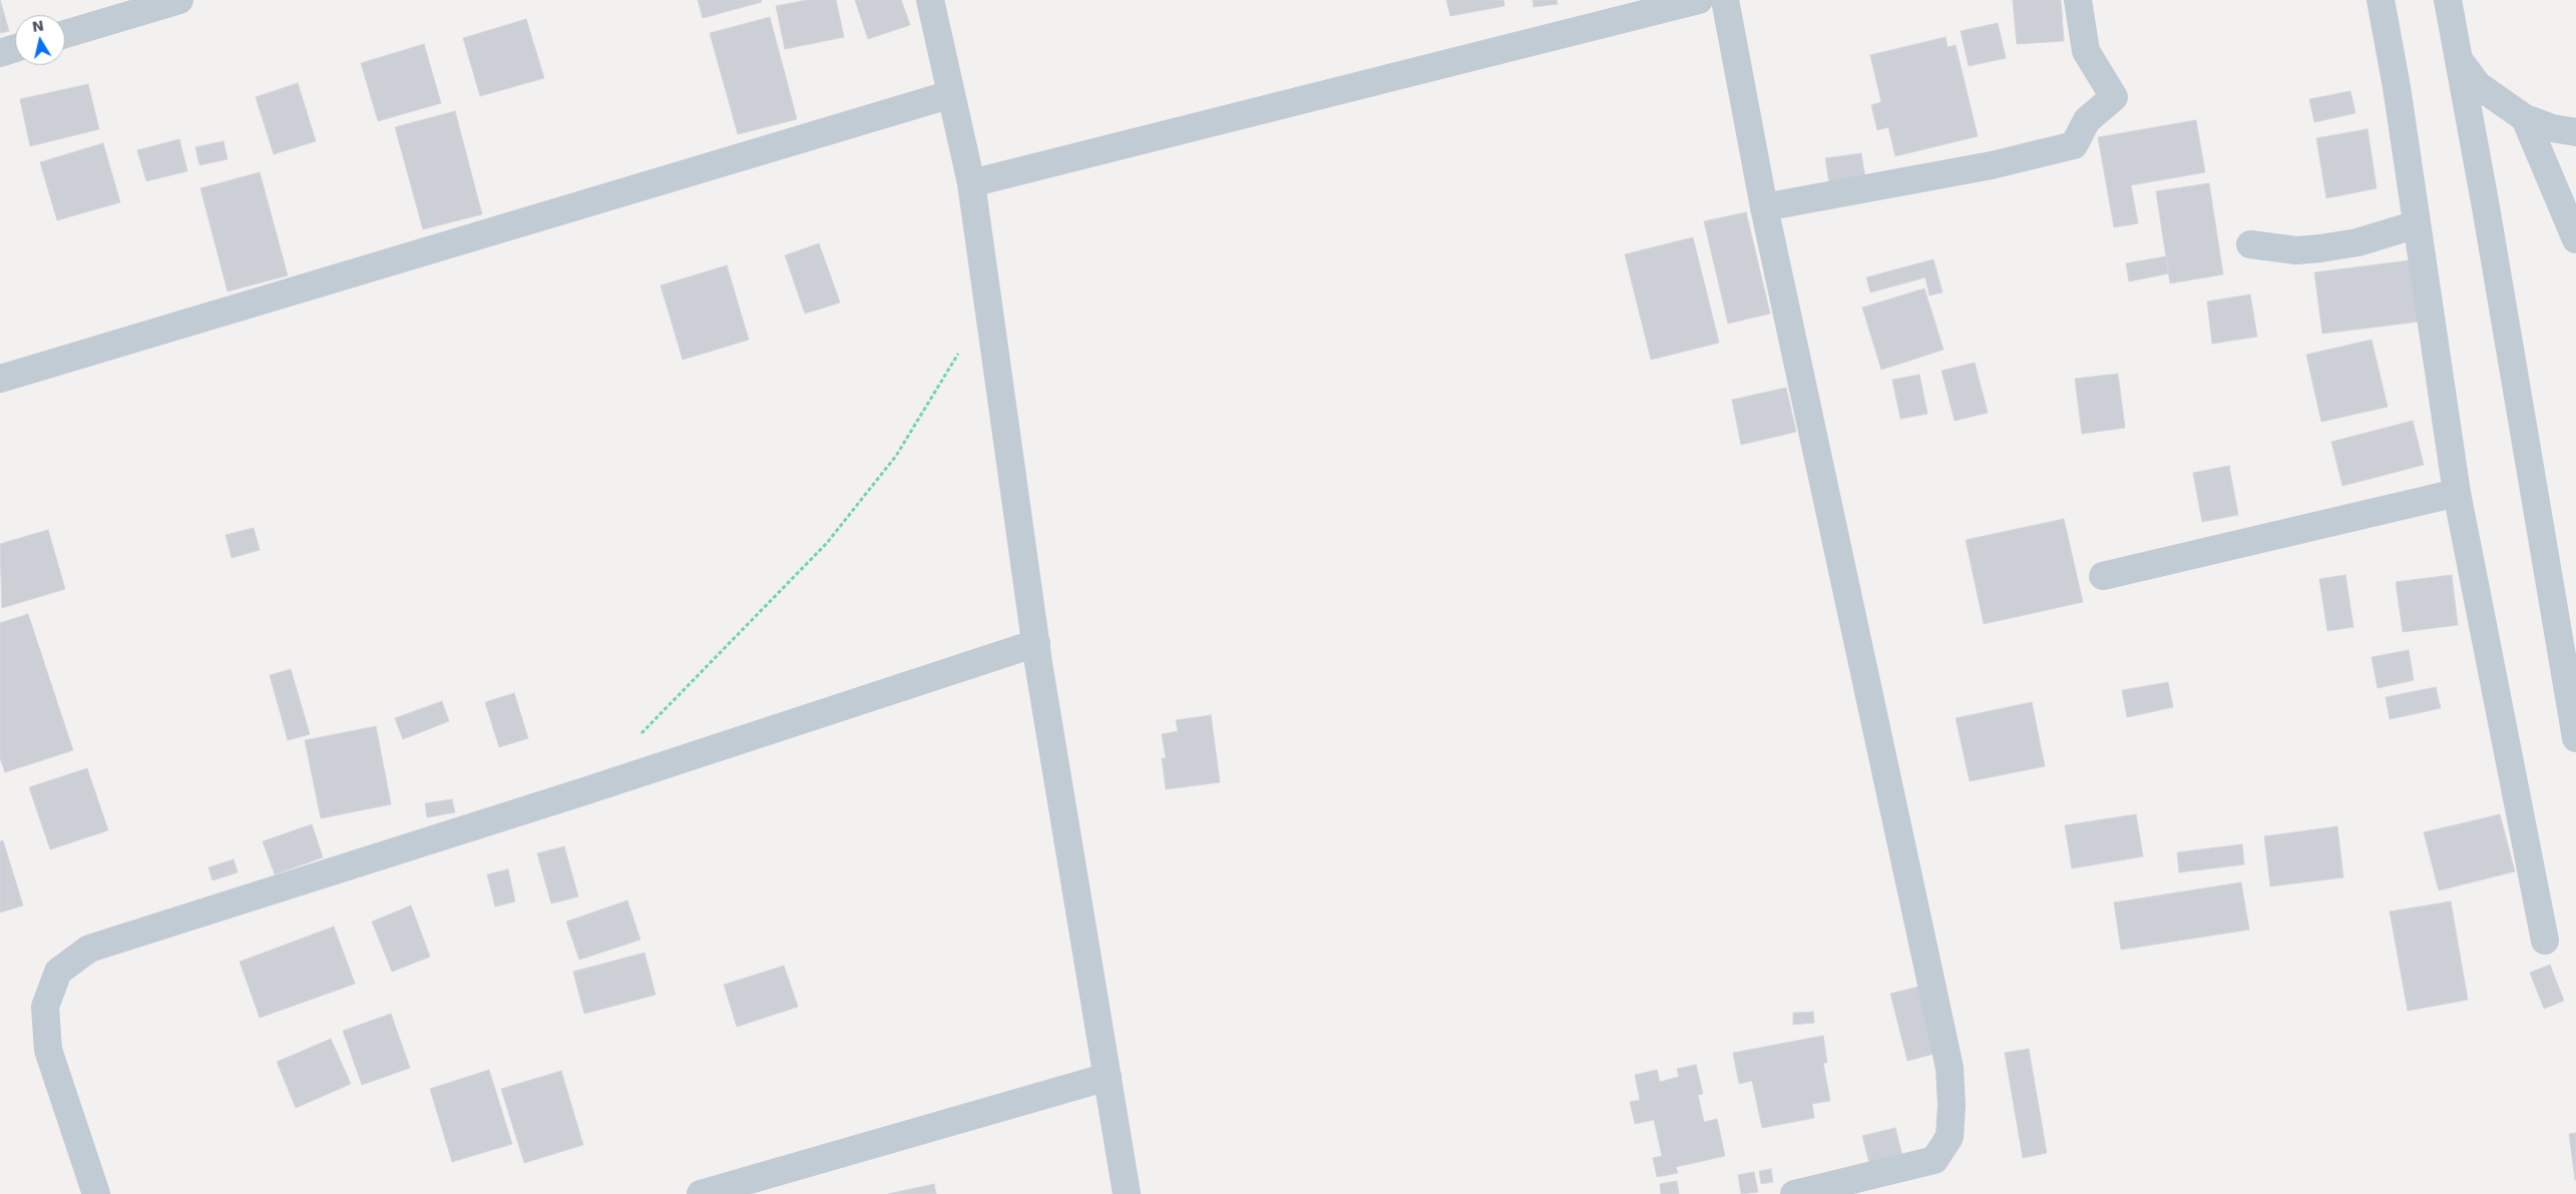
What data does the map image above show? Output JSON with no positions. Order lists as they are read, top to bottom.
{
  "north": "top"
}
